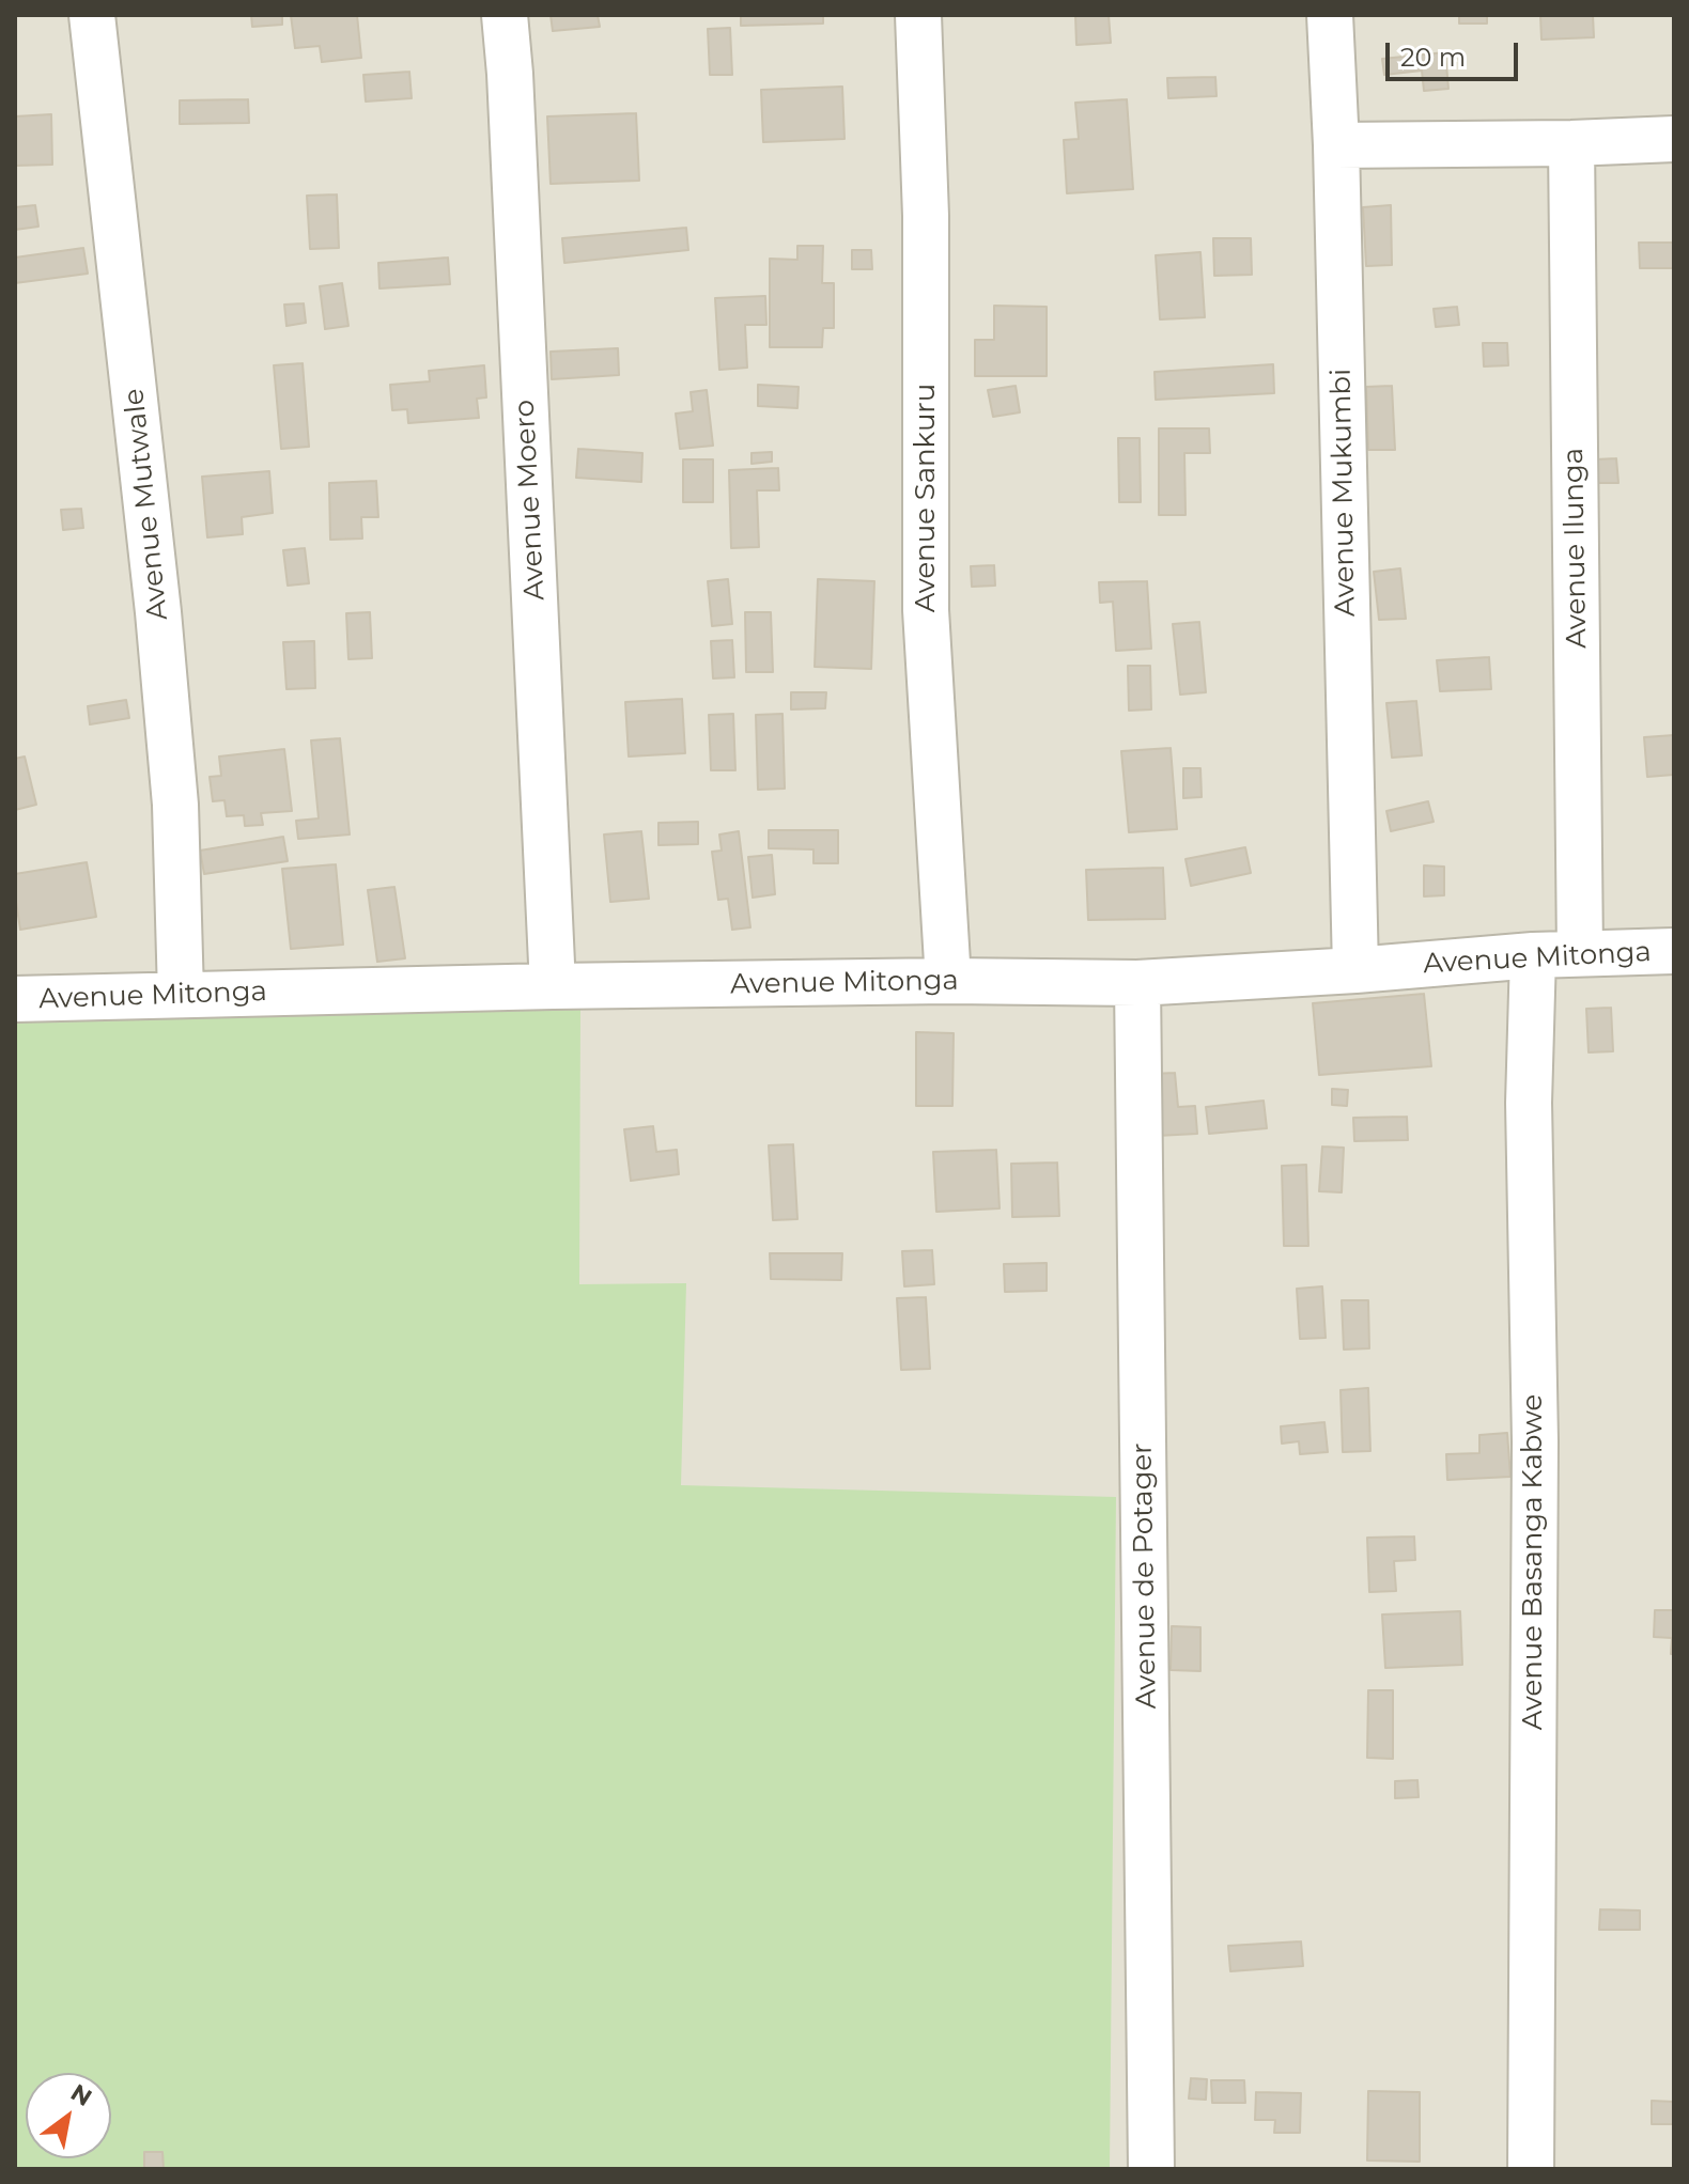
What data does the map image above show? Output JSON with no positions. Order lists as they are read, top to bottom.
{
  "streets": {
    "street": [
      "Avenue Mukumbi",
      "Avenue Sankuru",
      "Avenue Moero",
      "Avenue Mutwale",
      "Avenue Ilunga",
      "Avenue Mitonga",
      "Avenue Basanga Kabwe",
      "Avenue de Potager"
    ]
  },
  "crossings": [
    ["Avenue Mukumbi", "Avenue Mitonga"],
    ["Avenue Sankuru", "Avenue Mitonga"],
    ["Avenue Moero", "Avenue Mitonga"],
    ["Avenue Mutwale", "Avenue Mitonga"],
    ["Avenue Ilunga", "Avenue Mitonga"],
    ["Avenue Mitonga", "Avenue Basanga Kabwe"],
    ["Avenue Mitonga", "Avenue de Potager"]
  ],
  "scale_bar": "20 m",
  "north": "top right"
}
